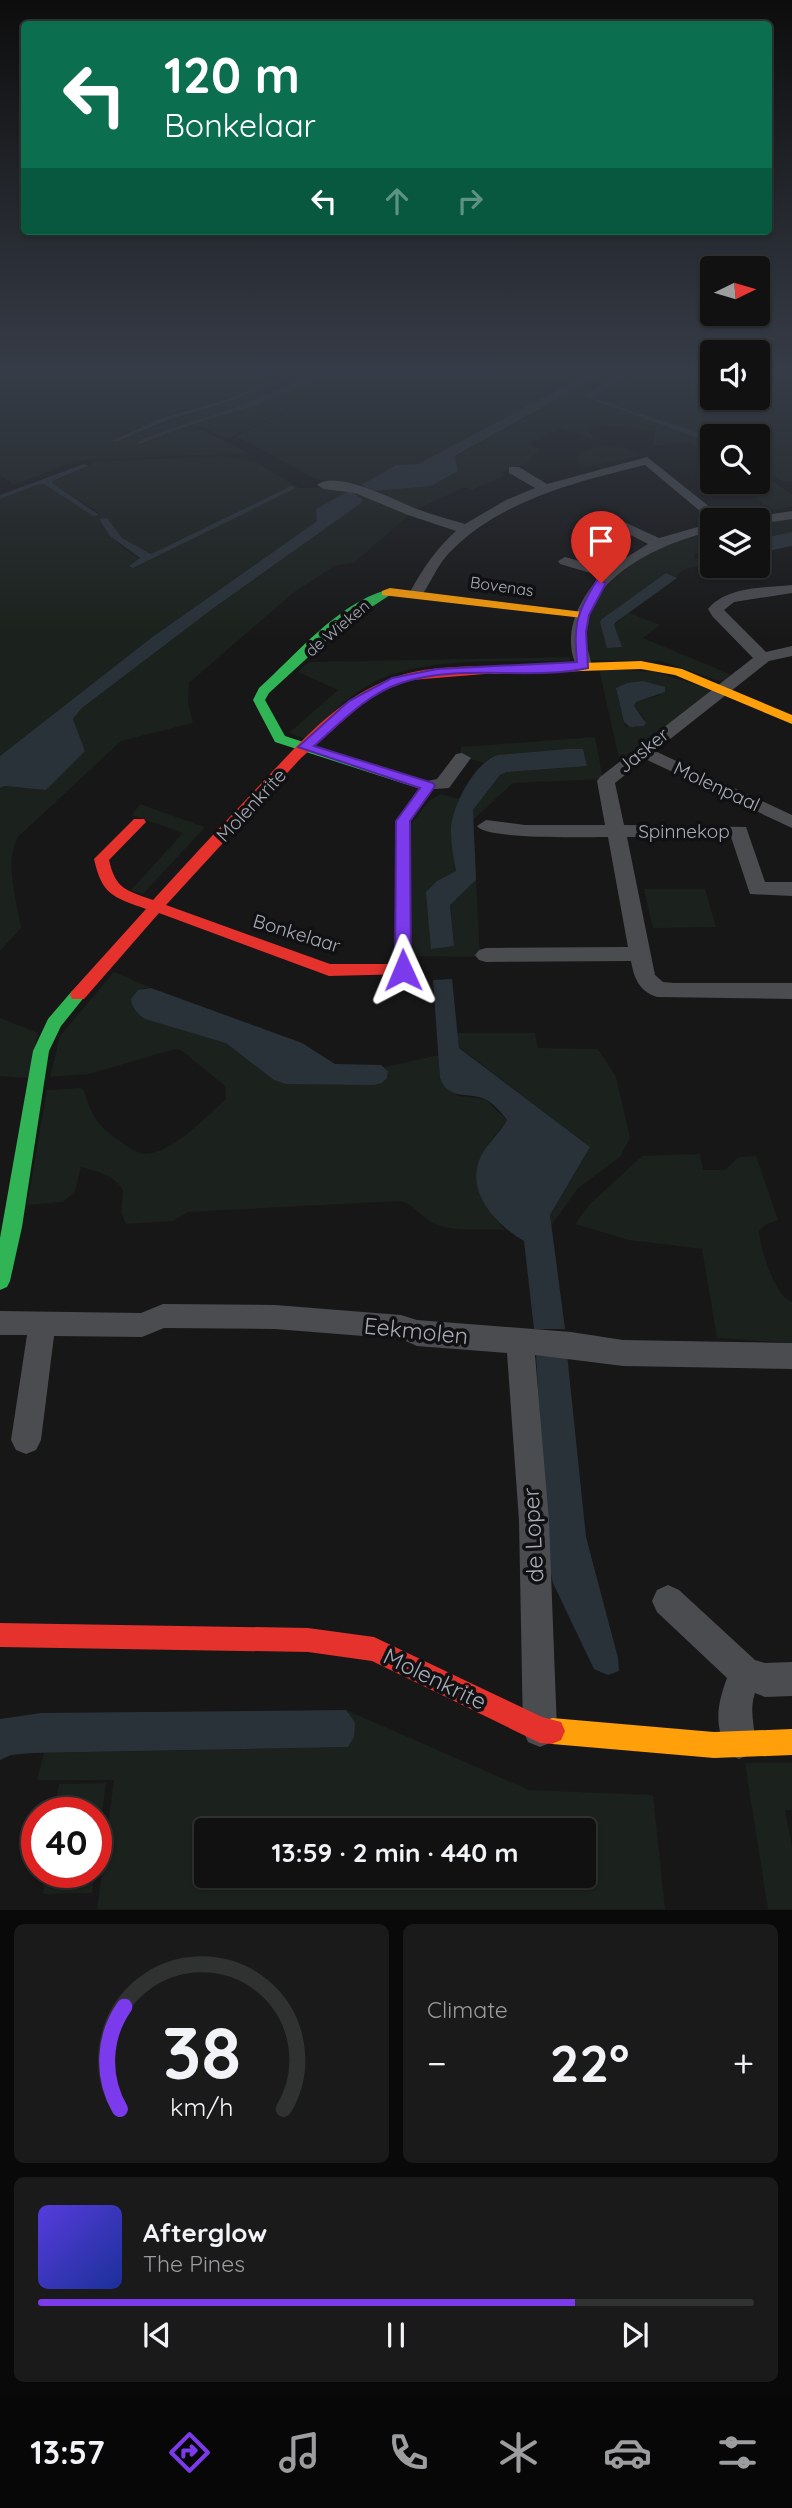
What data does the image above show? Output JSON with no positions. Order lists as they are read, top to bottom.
{
  "streets": {
    "street": [
      "Bovenas",
      "de Wieken",
      "Jasker",
      "Molenpaal",
      "Molenkrite",
      "Spinnekop",
      "Bonkelaar",
      "Eekmolen",
      "de Loper"
    ]
  },
  "crossings": [
    ["Bovenas", "de Wieken"],
    ["de Wieken", "Molenkrite"],
    ["Jasker", "Molenpaal"],
    ["Jasker", "Molenkrite"],
    ["Jasker", "Spinnekop"],
    ["Molenkrite", "Bonkelaar"],
    ["Molenkrite", "de Loper"],
    ["Eekmolen", "de Loper"]
  ],
  "north": "right",
  "page": {
    "turn": ["120 m", "Bonkelaar"],
    "limit": "40",
    "trip": "13:59 · 2 min · 440 m",
    "tile": "Climate",
    "heat": ["−", "22°", "+"],
    "song": ["Afterglow", "The Pines"],
    "tabs": "13:57",
    "gauge": ["38", "km/h"]
  }
}
